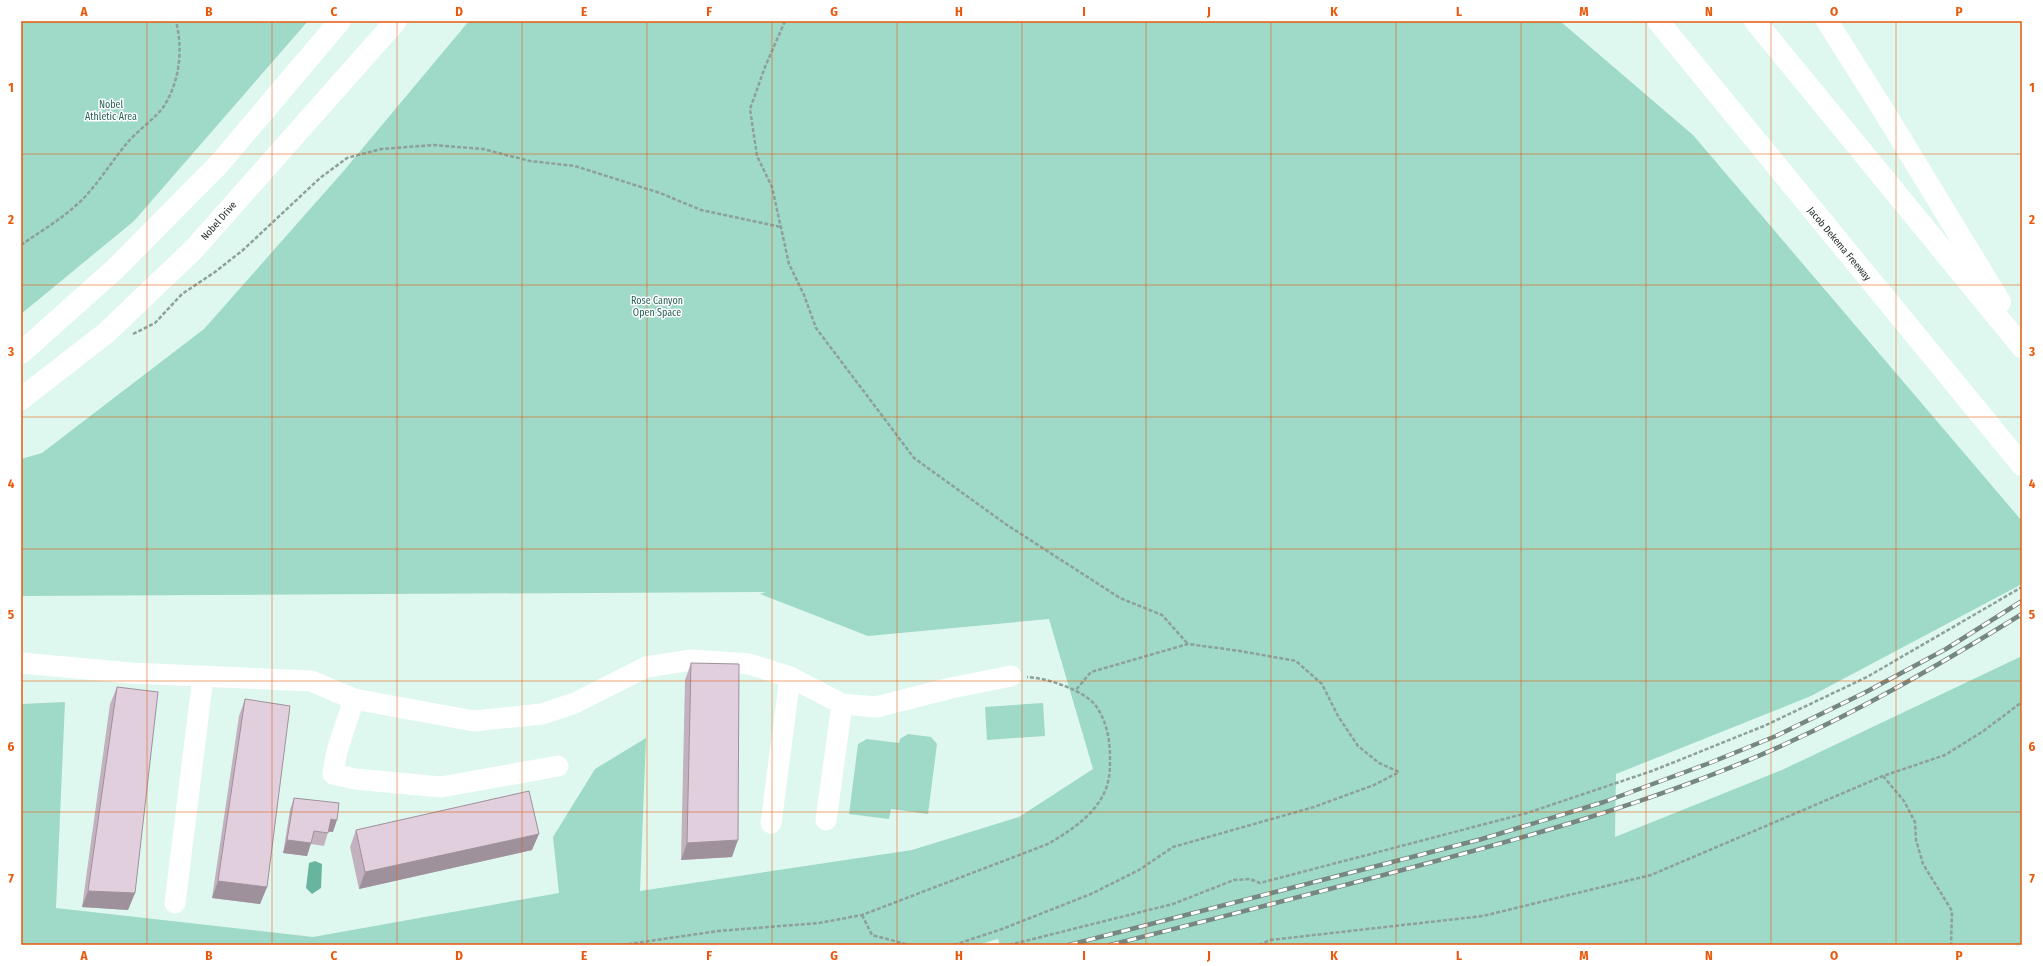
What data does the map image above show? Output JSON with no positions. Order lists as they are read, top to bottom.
{
  "streets": {
    "main road": ["Nobel Drive", "Jacob Dekema Freeway"]
  },
  "parks": ["Nobel Athletic Area", "Rose Canyon Open Space"],
  "grid": {
    "columns": [
      "A",
      "B",
      "C",
      "D",
      "E",
      "F",
      "G",
      "H",
      "I",
      "J",
      "K",
      "L",
      "M",
      "N",
      "O",
      "P"
    ],
    "rows": [
      "1",
      "2",
      "3",
      "4",
      "5",
      "6",
      "7"
    ]
  }
}
